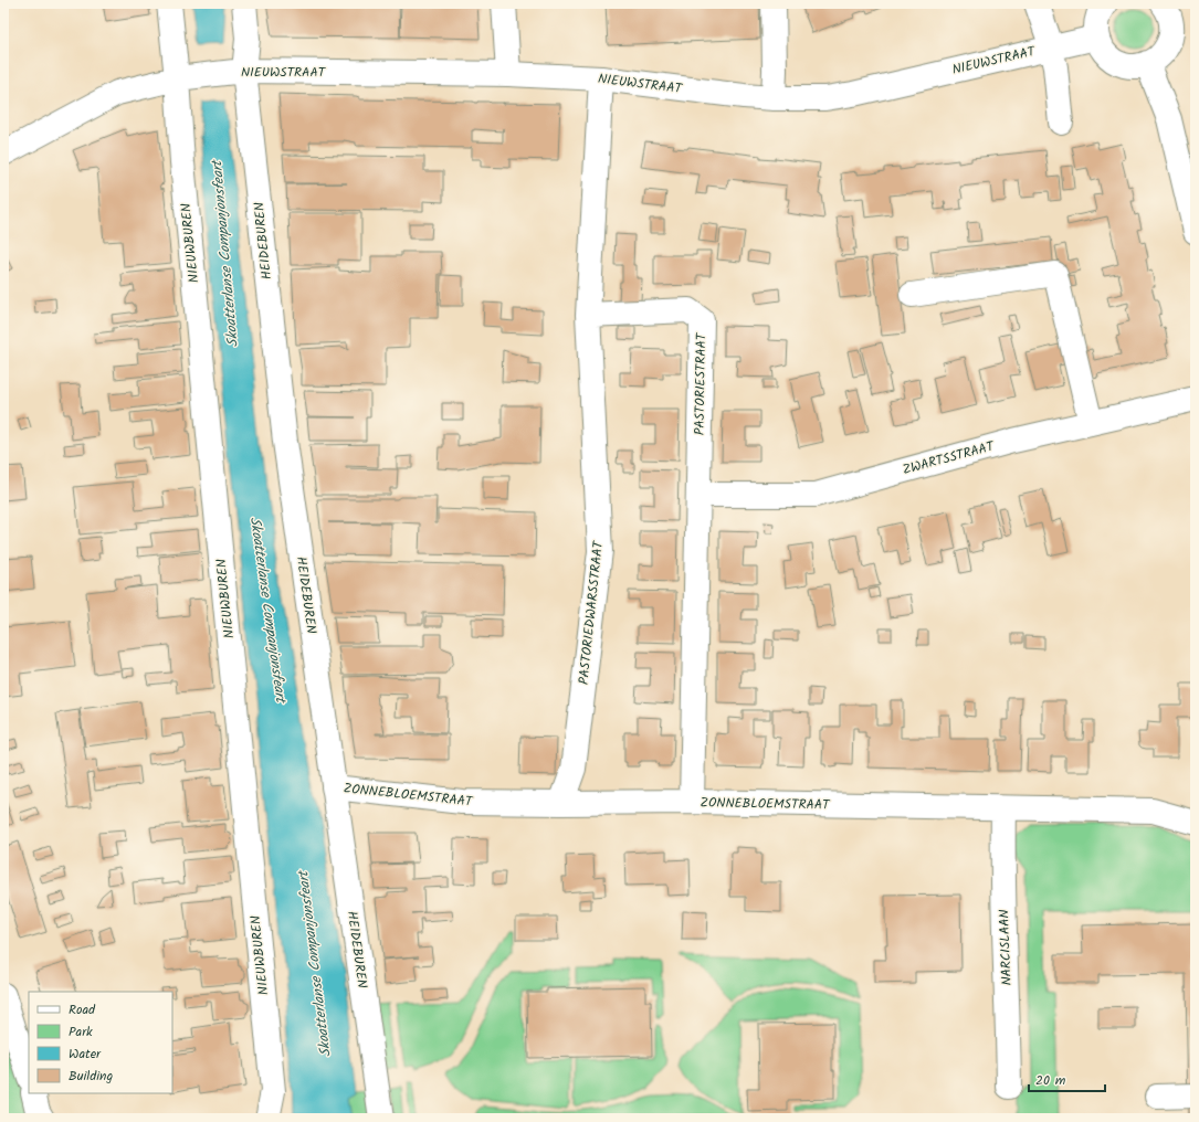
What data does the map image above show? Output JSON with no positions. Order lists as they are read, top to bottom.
{
  "streets": {
    "street": [
      "NIEUWSTRAAT",
      "HEIDEBUREN",
      "NIEUWBUREN",
      "PASTORIESTRAAT",
      "ZWARTSSTRAAT",
      "PASTORIEDWARSSTRAAT",
      "ZONNEBLOEMSTRAAT",
      "NARCISLAAN"
    ]
  },
  "crossings": [
    ["NIEUWSTRAAT", "HEIDEBUREN"],
    ["NIEUWSTRAAT", "NIEUWBUREN"],
    ["HEIDEBUREN", "ZONNEBLOEMSTRAAT"],
    ["PASTORIESTRAAT", "ZWARTSSTRAAT"],
    ["PASTORIESTRAAT", "PASTORIEDWARSSTRAAT"],
    ["PASTORIESTRAAT", "ZONNEBLOEMSTRAAT"],
    ["PASTORIEDWARSSTRAAT", "ZONNEBLOEMSTRAAT"],
    ["ZONNEBLOEMSTRAAT", "NARCISLAAN"]
  ],
  "water": ["Skoatterlanse Companjonsfeart"],
  "legend": [
    "Road",
    "Park",
    "Water",
    "Building"
  ],
  "scale_bar": "20 m"
}
